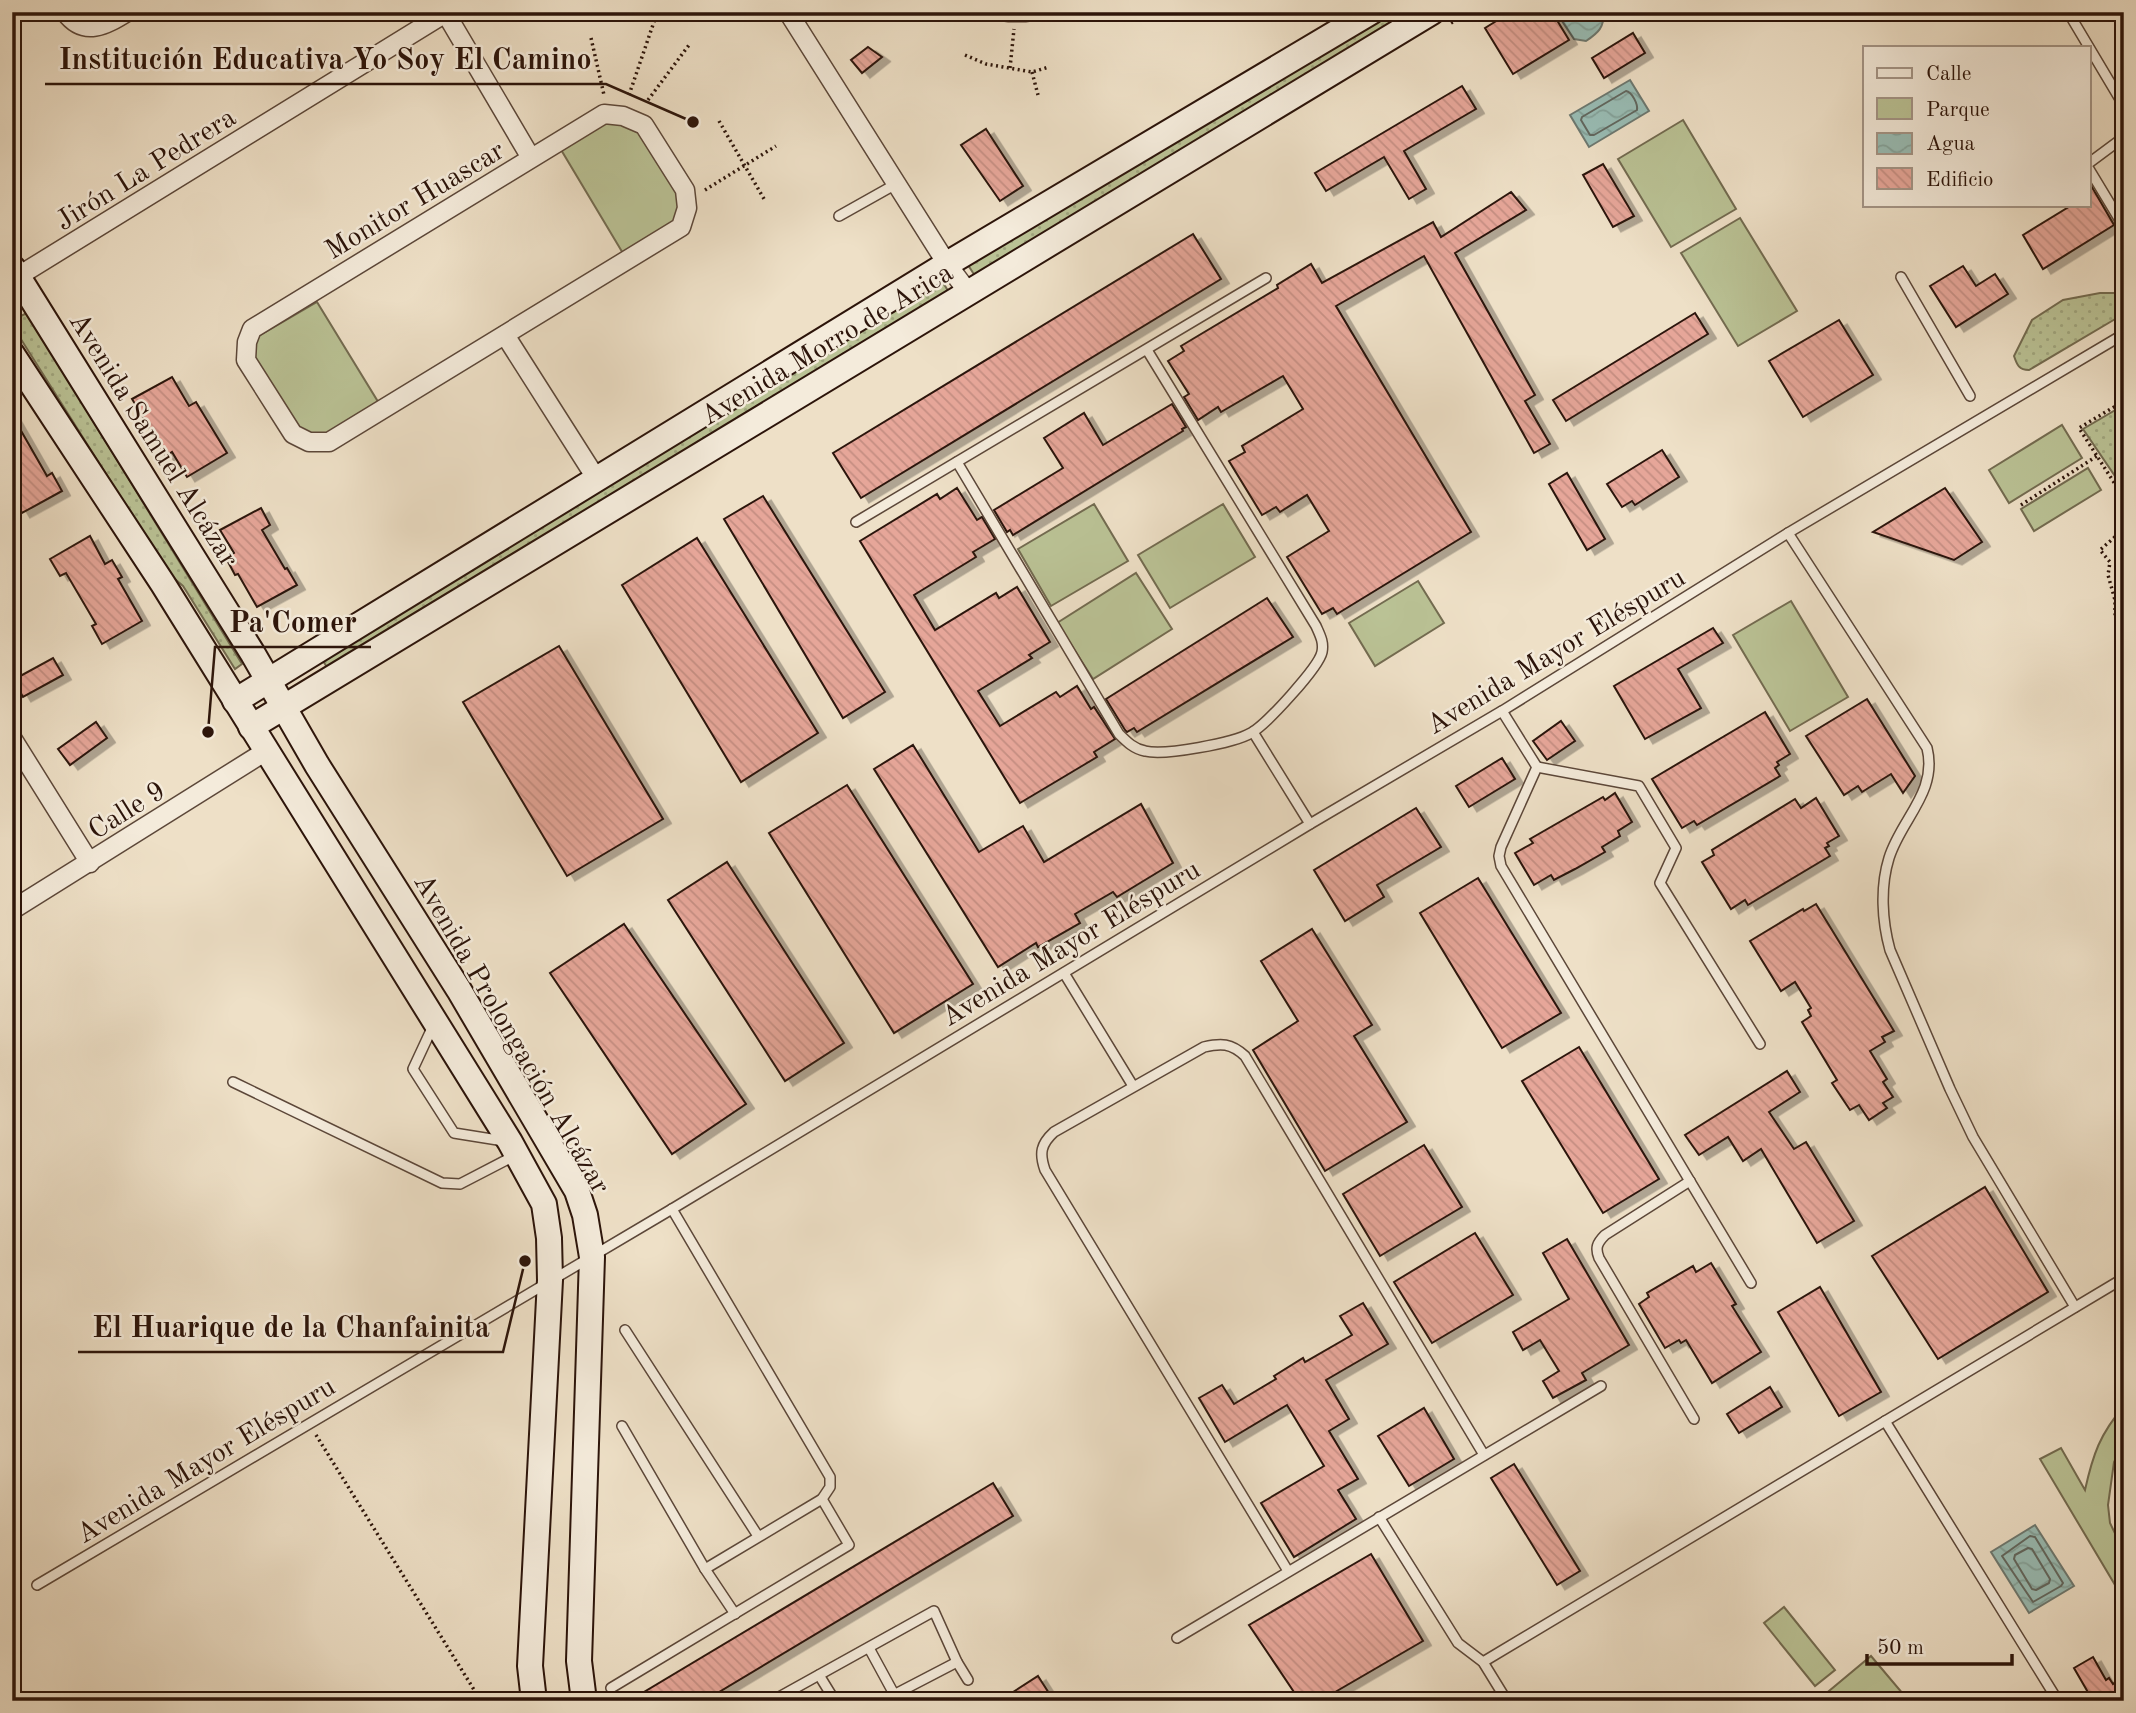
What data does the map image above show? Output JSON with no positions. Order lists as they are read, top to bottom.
{
  "streets": {
    "main road": ["Avenida Morro de Arica", "Avenida Samuel Alcázar", "Avenida Prolongación Alcázar"],
    "street": ["Jirón La Pedrera", "Monitor Huascar", "Calle 9"],
    "lane": ["Avenida Mayor Eléspuru"]
  },
  "crossings": [
    ["Jirón La Pedrera", "Avenida Samuel Alcázar"],
    ["Avenida Morro de Arica", "Avenida Samuel Alcázar"],
    ["Avenida Morro de Arica", "Avenida Prolongación Alcázar"],
    ["Avenida Samuel Alcázar", "Avenida Prolongación Alcázar"],
    ["Avenida Mayor Eléspuru", "Avenida Prolongación Alcázar"],
    ["Calle 9", "Avenida Prolongación Alcázar"]
  ],
  "places": ["Institución Educativa Yo Soy El Camino", "Pa'Comer", "El Huarique de la Chanfainita"],
  "legend": [
    "Calle",
    "Parque",
    "Agua",
    "Edificio"
  ],
  "scale_bar": "50 m"
}
